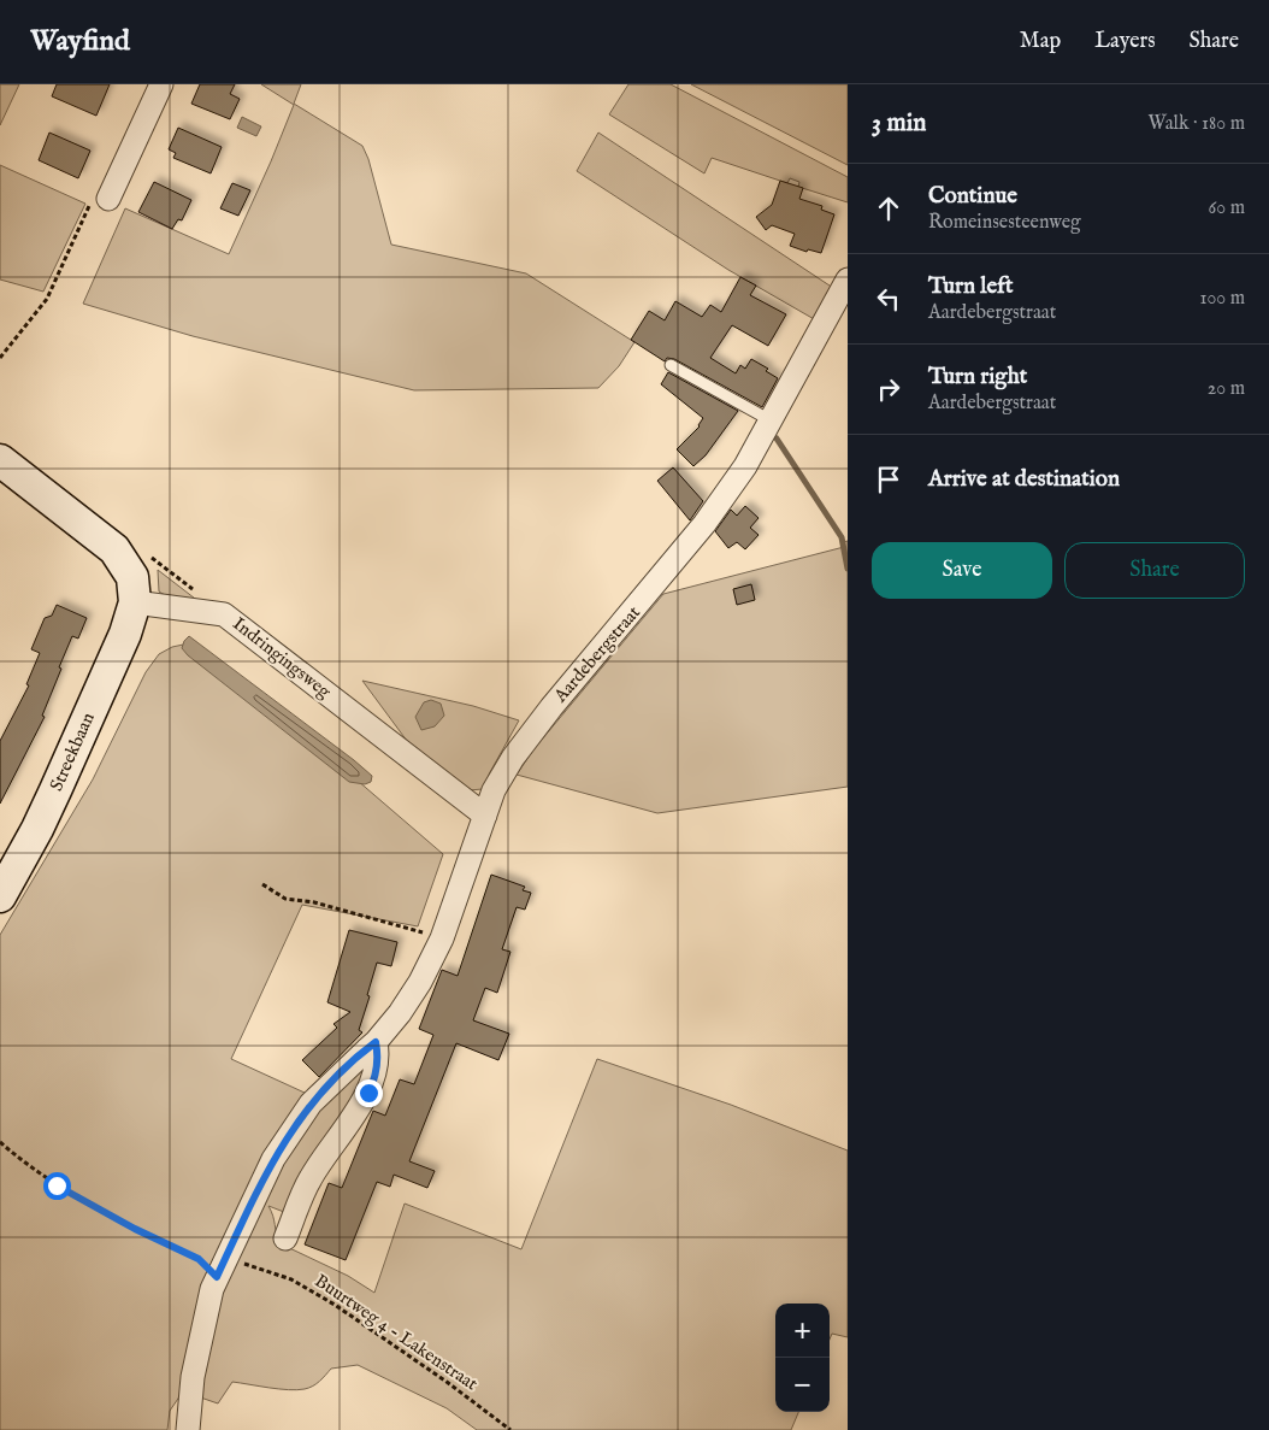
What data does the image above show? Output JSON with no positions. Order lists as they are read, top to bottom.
{
  "streets": {
    "street": ["Aardebergstraat", "Indringingsweg", "Streekbaan"],
    "path": ["Buurtweg 4 - Lakenstraat"]
  },
  "crossings": [
    ["Aardebergstraat", "Indringingsweg"],
    ["Aardebergstraat", "Buurtweg 4 - Lakenstraat"],
    ["Indringingsweg", "Streekbaan"]
  ],
  "page": {
    "header": "Wayfind",
    "nav": ["Map", "Layers", "Share"],
    "heading": ["3 min", "Walk · 180 m"],
    "list": [
      ["Continue", "Romeinsesteenweg", "60 m"],
      ["Turn left", "Aardebergstraat", "100 m"],
      ["Turn right", "Aardebergstraat", "20 m"],
      "Arrive at destination"
    ],
    "buttons": ["Save", "Share"],
    "map_buttons": ["+", "−"]
  }
}
